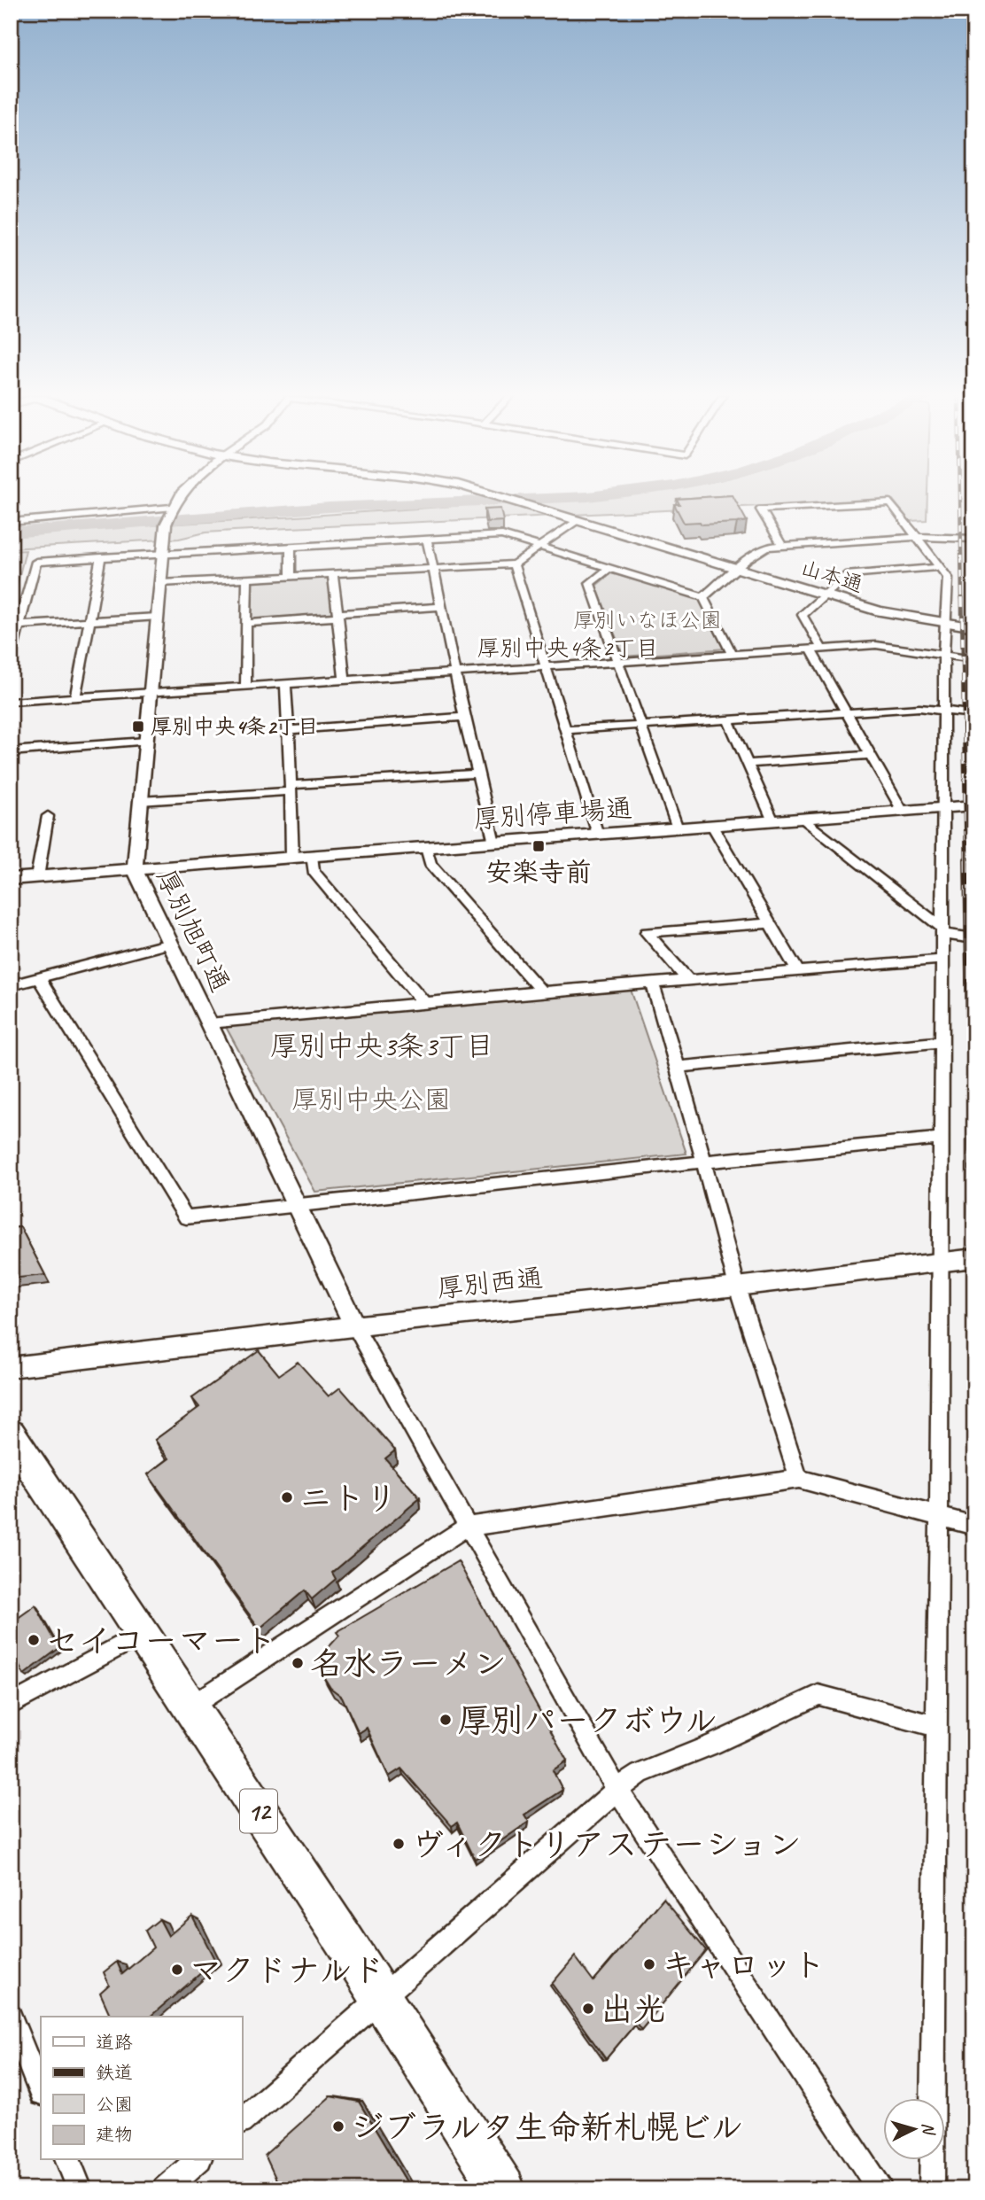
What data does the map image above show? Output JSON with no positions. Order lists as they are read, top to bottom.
{
  "streets": {
    "highway": ["12"],
    "street": [
      "山本通",
      "厚別停車場通",
      "厚別旭町通",
      "厚別西通"
    ]
  },
  "crossings": [
    ["厚別停車場通", "厚別旭町通"],
    ["厚別旭町通", "厚別西通"]
  ],
  "districts": ["厚別中央4条2丁目", "厚別中央3条3丁目"],
  "parks": ["厚別いなほ公園", "厚別中央公園"],
  "places": {
    "transit": ["厚別中央4条2丁目", "安楽寺前"],
    "other": [
      "ニトリ",
      "セイコーマート",
      "名水ラーメン",
      "厚別パークボウル",
      "ヴィクトリアステーション",
      "キャロット",
      "マクドナルド",
      "出光",
      "ジブラルタ生命新札幌ビル"
    ]
  },
  "legend": [
    "道路",
    "鉄道",
    "公園",
    "建物"
  ],
  "north": "right"
}
